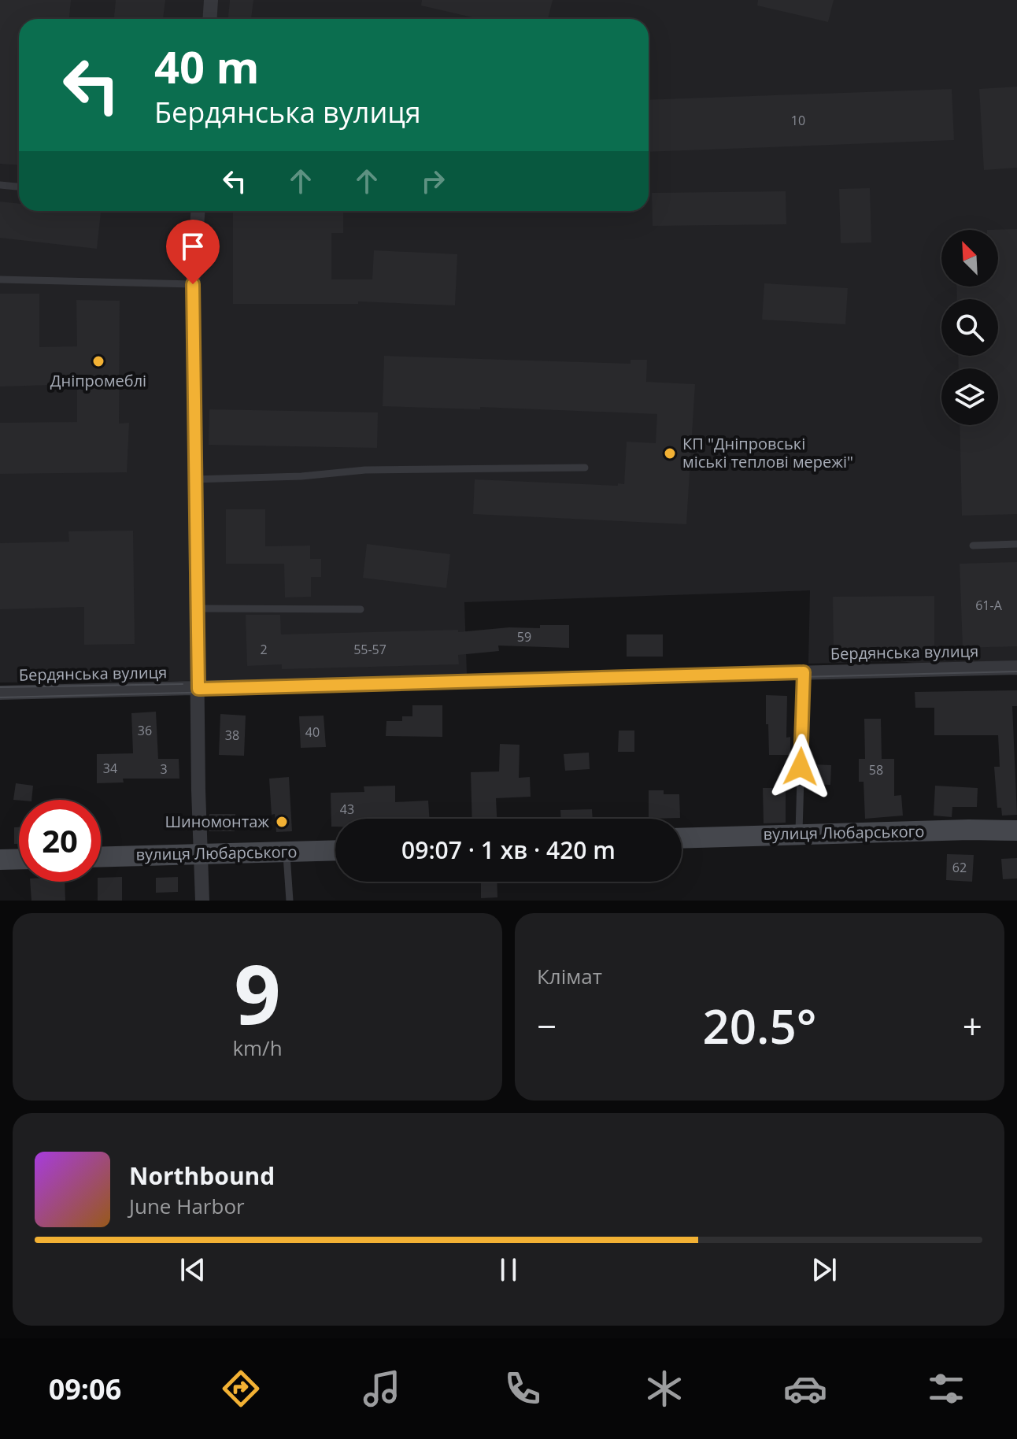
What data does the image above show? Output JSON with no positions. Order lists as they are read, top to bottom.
{
  "streets": {
    "main road": ["вулиця Любарського"],
    "street": ["Бердянська вулиця"]
  },
  "places": ["Дніпромеблі", "КП \"Дніпровські міські теплові мережі\"", "Шиномонтаж"],
  "house_numbers": [
    "10",
    "61-А",
    "59",
    "2",
    "55-57",
    "36",
    "40",
    "38",
    "34",
    "3",
    "58",
    "43",
    "62"
  ],
  "north": "top left",
  "page": {
    "turn": ["40 m", "Бердянська вулиця"],
    "limit": "20",
    "trip": "09:07 · 1 хв · 420 m",
    "tile": [
      ["9", "km/h"],
      "Клімат"
    ],
    "heat": ["−", "20.5°", "+"],
    "song": ["Northbound", "June Harbor"],
    "tabs": "09:06"
  }
}
